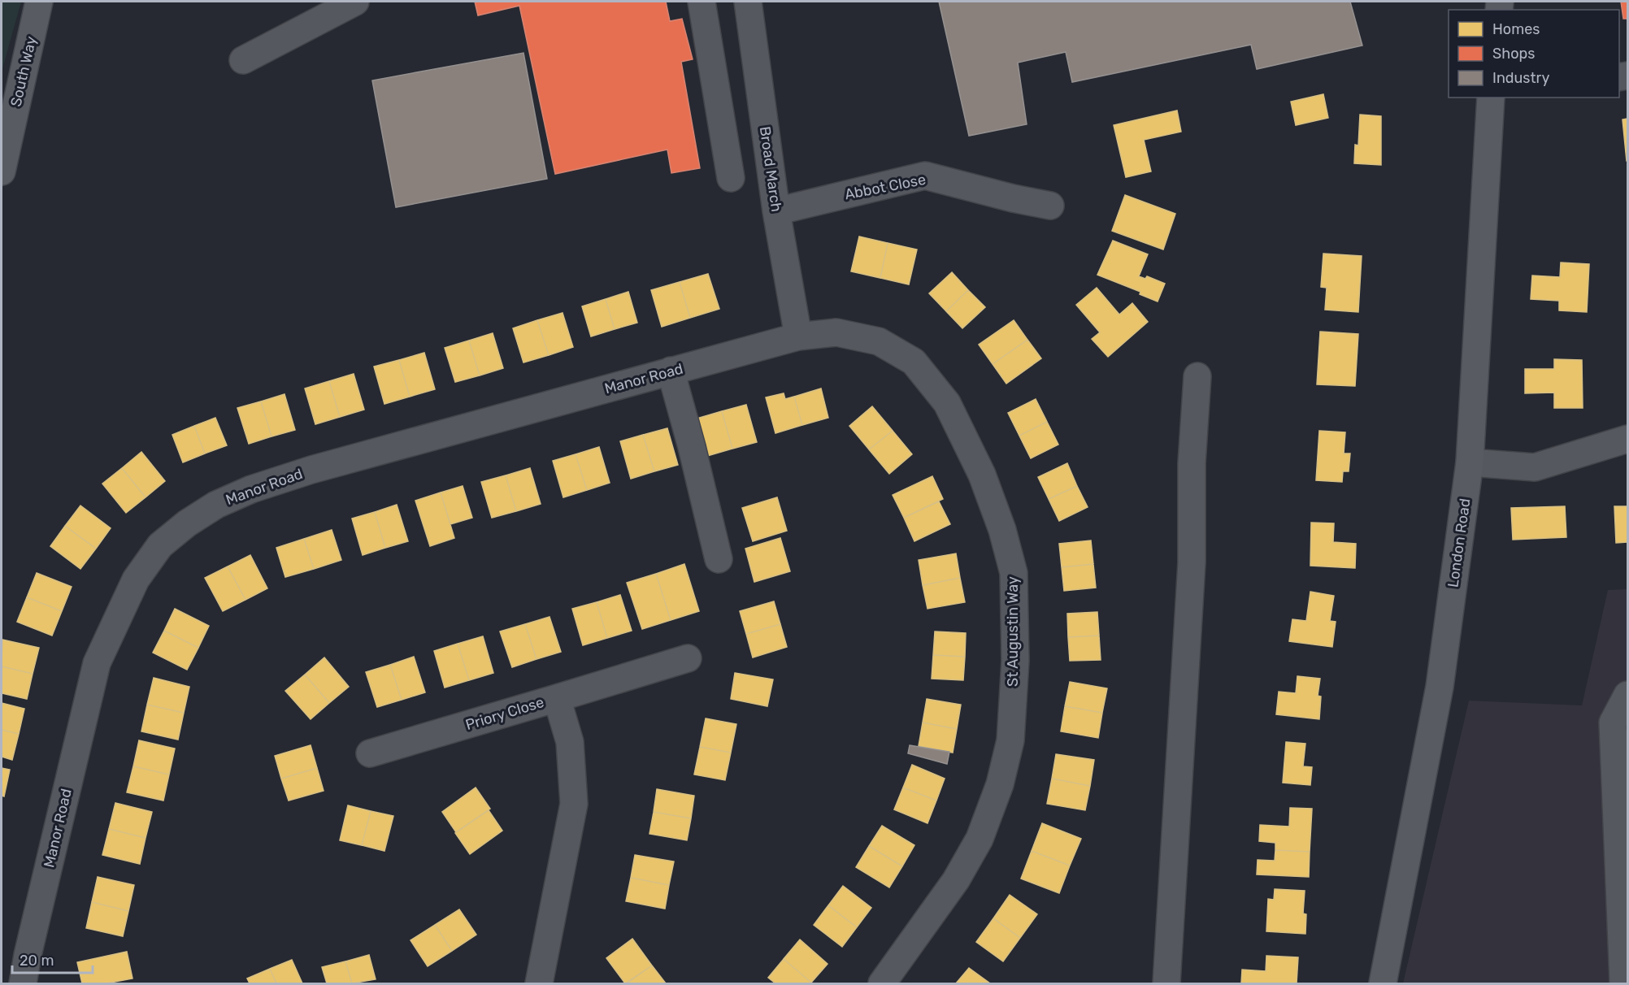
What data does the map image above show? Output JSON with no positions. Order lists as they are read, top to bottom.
{
  "streets": {
    "main road": ["South Way", "London Road"],
    "street": [
      "Broad March",
      "Abbot Close",
      "Manor Road",
      "St Augustin Way",
      "Priory Close"
    ]
  },
  "crossings": [
    ["Broad March", "Abbot Close"],
    ["Broad March", "Manor Road"],
    ["Broad March", "St Augustin Way"],
    ["Manor Road", "St Augustin Way"]
  ],
  "legend": ["Homes", "Shops", "Industry"],
  "scale_bar": "20 m"
}
